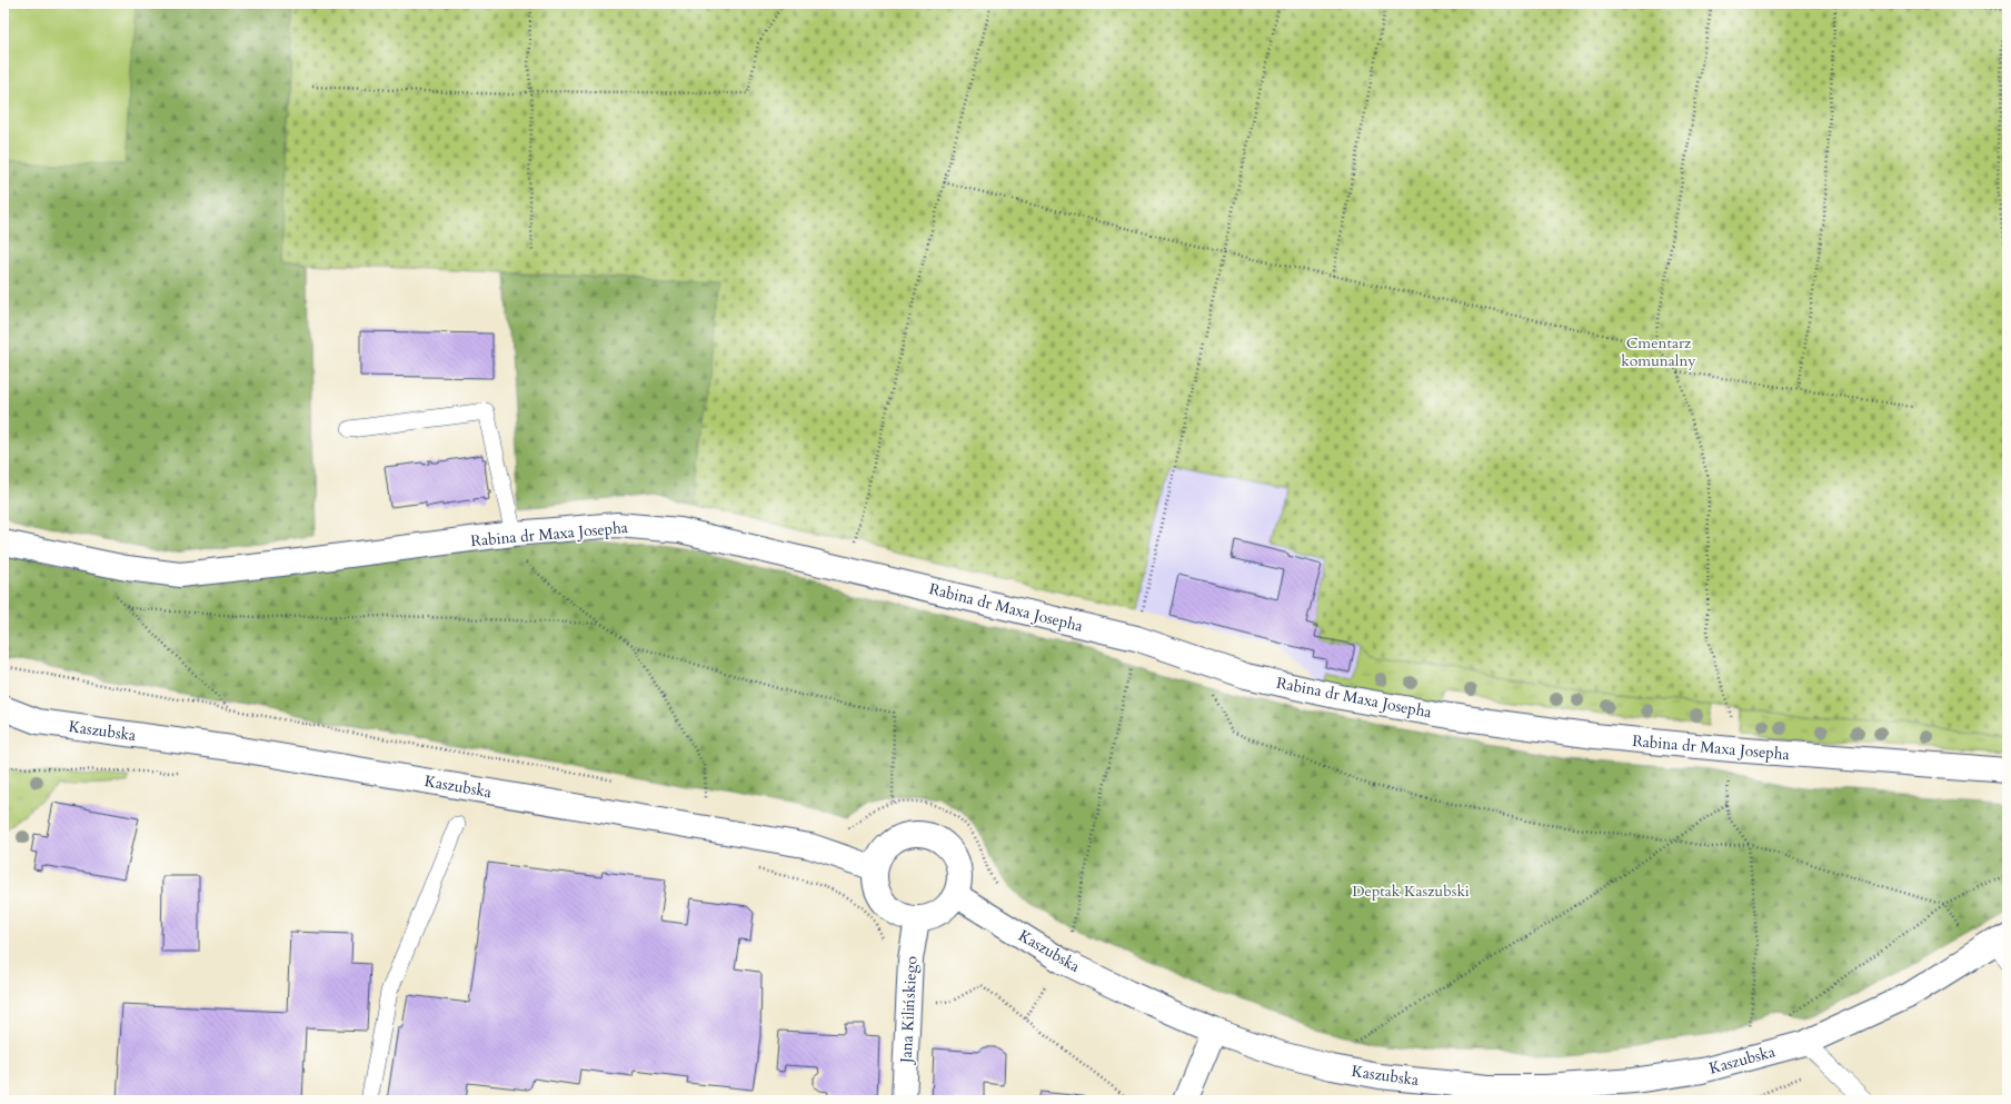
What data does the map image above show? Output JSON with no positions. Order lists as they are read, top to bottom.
{
  "streets": {
    "street": ["Rabina dr Maxa Josepha", "Kaszubska", "Jana Kilińskiego"]
  },
  "crossings": [
    ["Kaszubska", "Jana Kilińskiego"]
  ],
  "parks": ["Cmentarz komunalny", "Deptak Kaszubski"]
}
